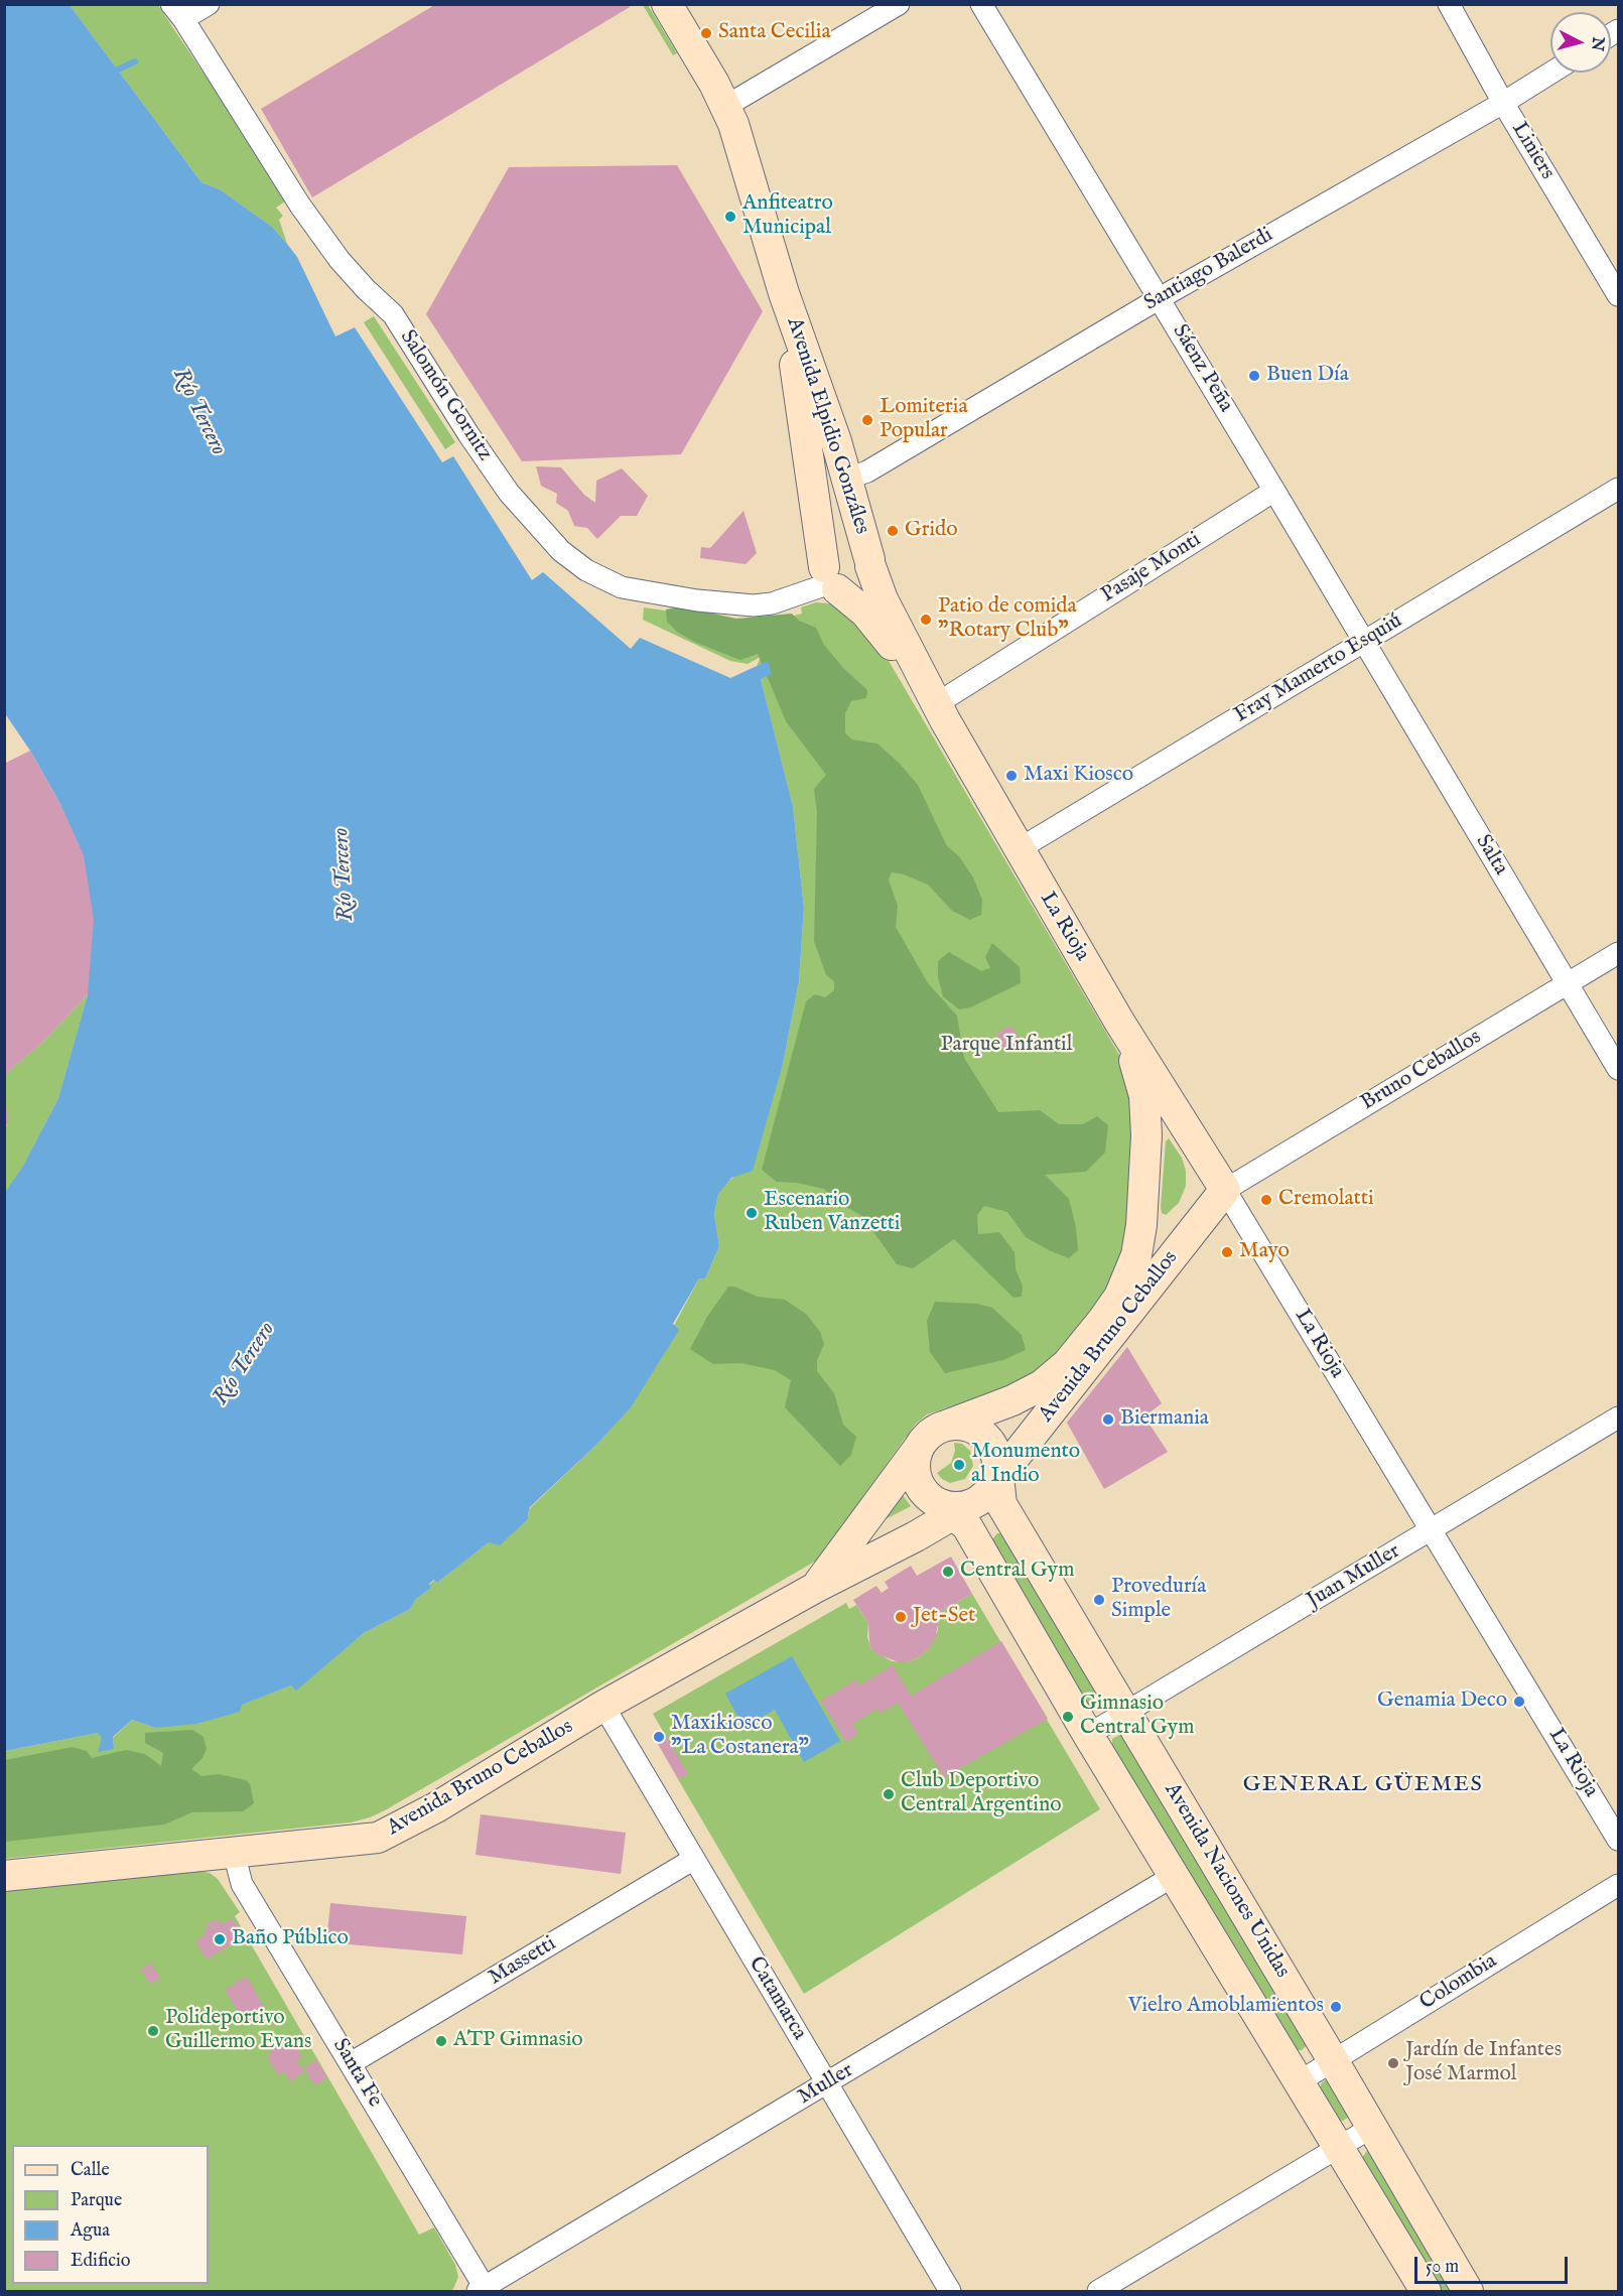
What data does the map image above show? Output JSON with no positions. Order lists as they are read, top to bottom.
{
  "streets": {
    "main road": [
      "Avenida Elpidio Gonzáles",
      "La Rioja",
      "Avenida Bruno Ceballos",
      "Avenida Naciones Unidas"
    ],
    "street": [
      "Liniers",
      "Santiago Balerdi",
      "Sáenz Peña",
      "Salomón Gornitz",
      "Pasaje Monti",
      "Fray Mamerto Esquiú",
      "Salta",
      "Bruno Ceballos",
      "Juan Muller",
      "Massetti",
      "Colombia",
      "Catamarca",
      "Santa Fe",
      "Muller"
    ]
  },
  "crossings": [
    ["Liniers", "Santiago Balerdi"],
    ["Santiago Balerdi", "Sáenz Peña"],
    ["Santiago Balerdi", "Avenida Elpidio Gonzáles"],
    ["Sáenz Peña", "Pasaje Monti"],
    ["Sáenz Peña", "Fray Mamerto Esquiú"],
    ["Sáenz Peña", "Salta"],
    ["Salomón Gornitz", "Avenida Elpidio Gonzáles"],
    ["Avenida Elpidio Gonzáles", "Pasaje Monti"],
    ["Avenida Elpidio Gonzáles", "Fray Mamerto Esquiú"],
    ["Avenida Elpidio Gonzáles", "La Rioja"],
    ["Fray Mamerto Esquiú", "Salta"],
    ["Fray Mamerto Esquiú", "La Rioja"],
    ["Salta", "Bruno Ceballos"],
    ["La Rioja", "Bruno Ceballos"],
    ["La Rioja", "Avenida Bruno Ceballos"],
    ["La Rioja", "Juan Muller"],
    ["Bruno Ceballos", "Avenida Bruno Ceballos"],
    ["Avenida Bruno Ceballos", "Avenida Naciones Unidas"],
    ["Avenida Bruno Ceballos", "Catamarca"],
    ["Avenida Bruno Ceballos", "Santa Fe"],
    ["Juan Muller", "Avenida Naciones Unidas"],
    ["Avenida Naciones Unidas", "Colombia"],
    ["Avenida Naciones Unidas", "Muller"],
    ["Massetti", "Catamarca"],
    ["Massetti", "Santa Fe"],
    ["Catamarca", "Muller"],
    ["Santa Fe", "Muller"]
  ],
  "districts": ["GENERAL GÜEMES"],
  "water": ["Río Tercero"],
  "parks": ["Parque Infantil"],
  "places": [
    "Santa Cecilia",
    "Anfiteatro Municipal",
    "Buen Día",
    "Lomiteria Popular",
    "Grido",
    "Patio de comida \"Rotary Club\"",
    "Maxi Kiosco",
    "Cremolatti",
    "Escenario Ruben Vanzetti",
    "Mayo",
    "Biermania",
    "Monumento al Indio",
    "Central Gym",
    "Proveduría Simple",
    "Jet-Set",
    "Genamia Deco",
    "Gimnasio Central Gym",
    "Maxikiosco \"La Costanera\"",
    "Club Deportivo Central Argentino",
    "Baño Público",
    "Vielro Amoblamientos",
    "Polideportivo Guillermo Evans",
    "ATP Gimnasio",
    "Jardín de Infantes José Marmol"
  ],
  "legend": [
    "Calle",
    "Parque",
    "Agua",
    "Edificio"
  ],
  "scale_bar": "50 m",
  "north": "right"
}
